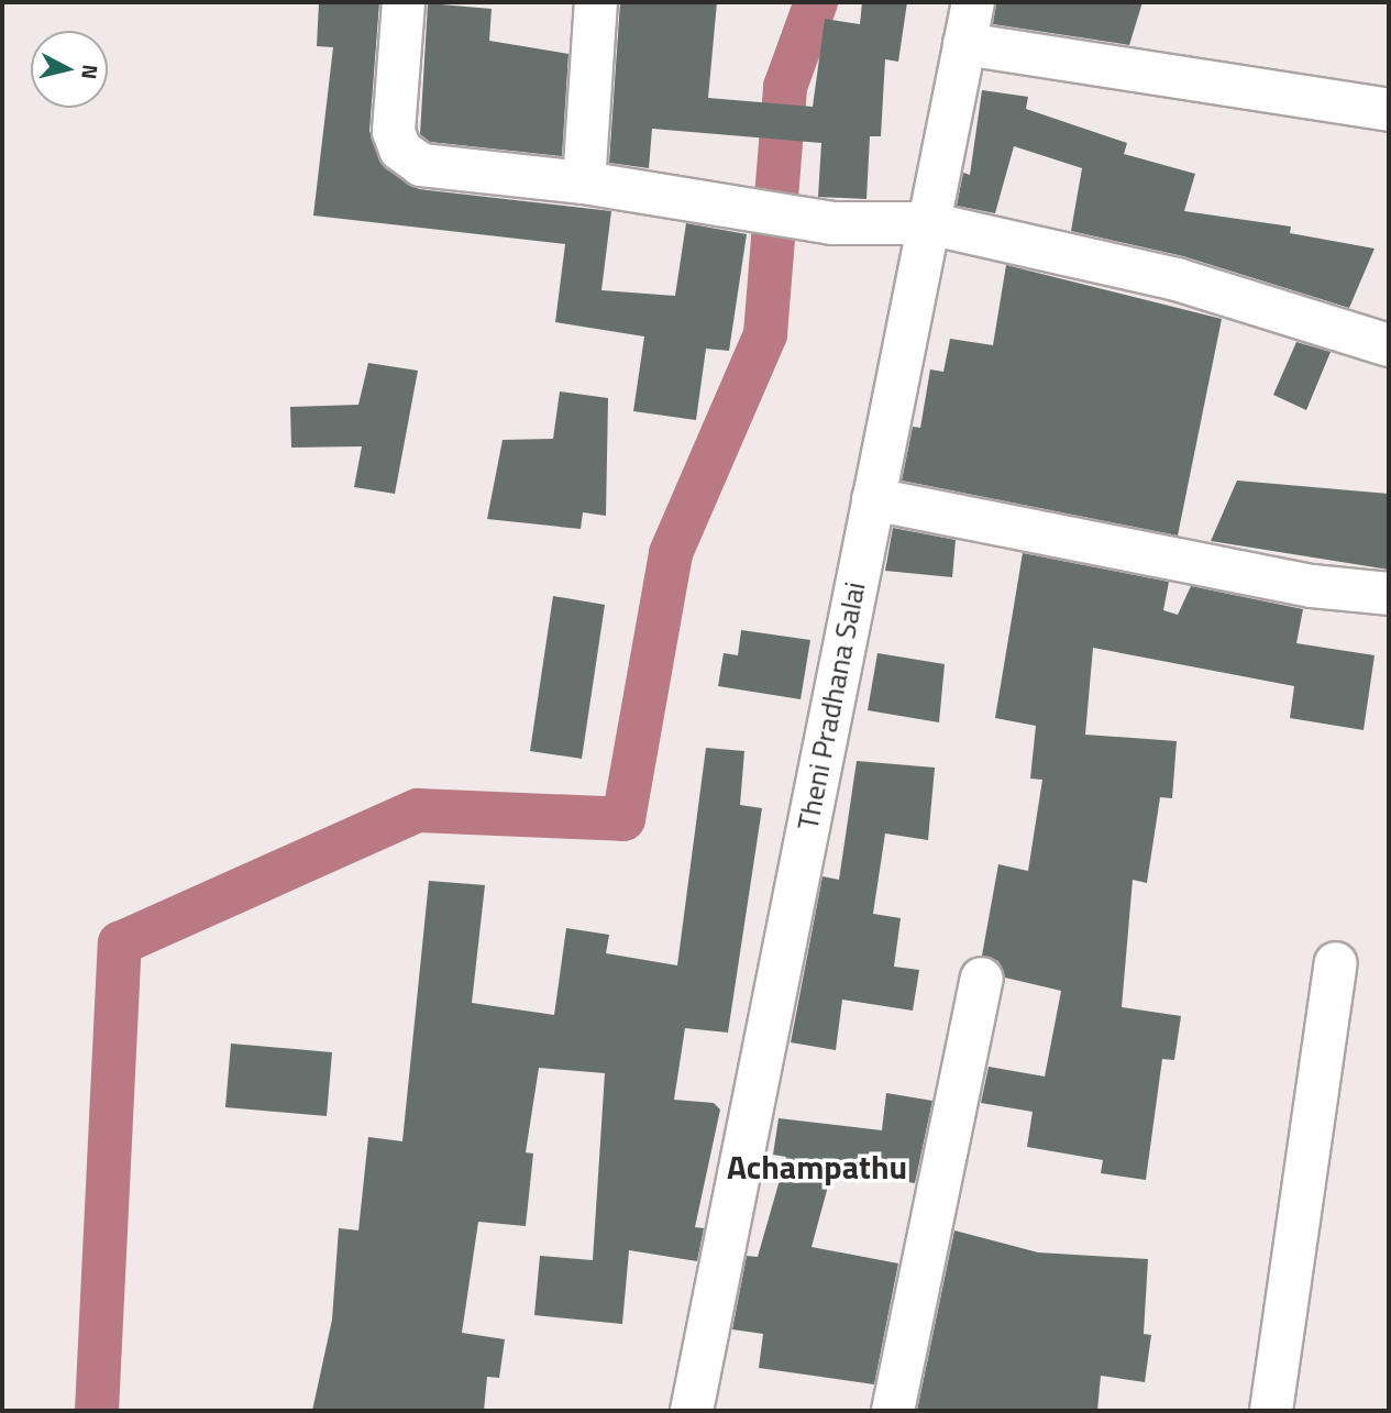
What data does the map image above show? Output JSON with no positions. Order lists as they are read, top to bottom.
{
  "streets": {
    "street": ["Theni Pradhana Salai"]
  },
  "districts": ["Achampathu"],
  "north": "right"
}
